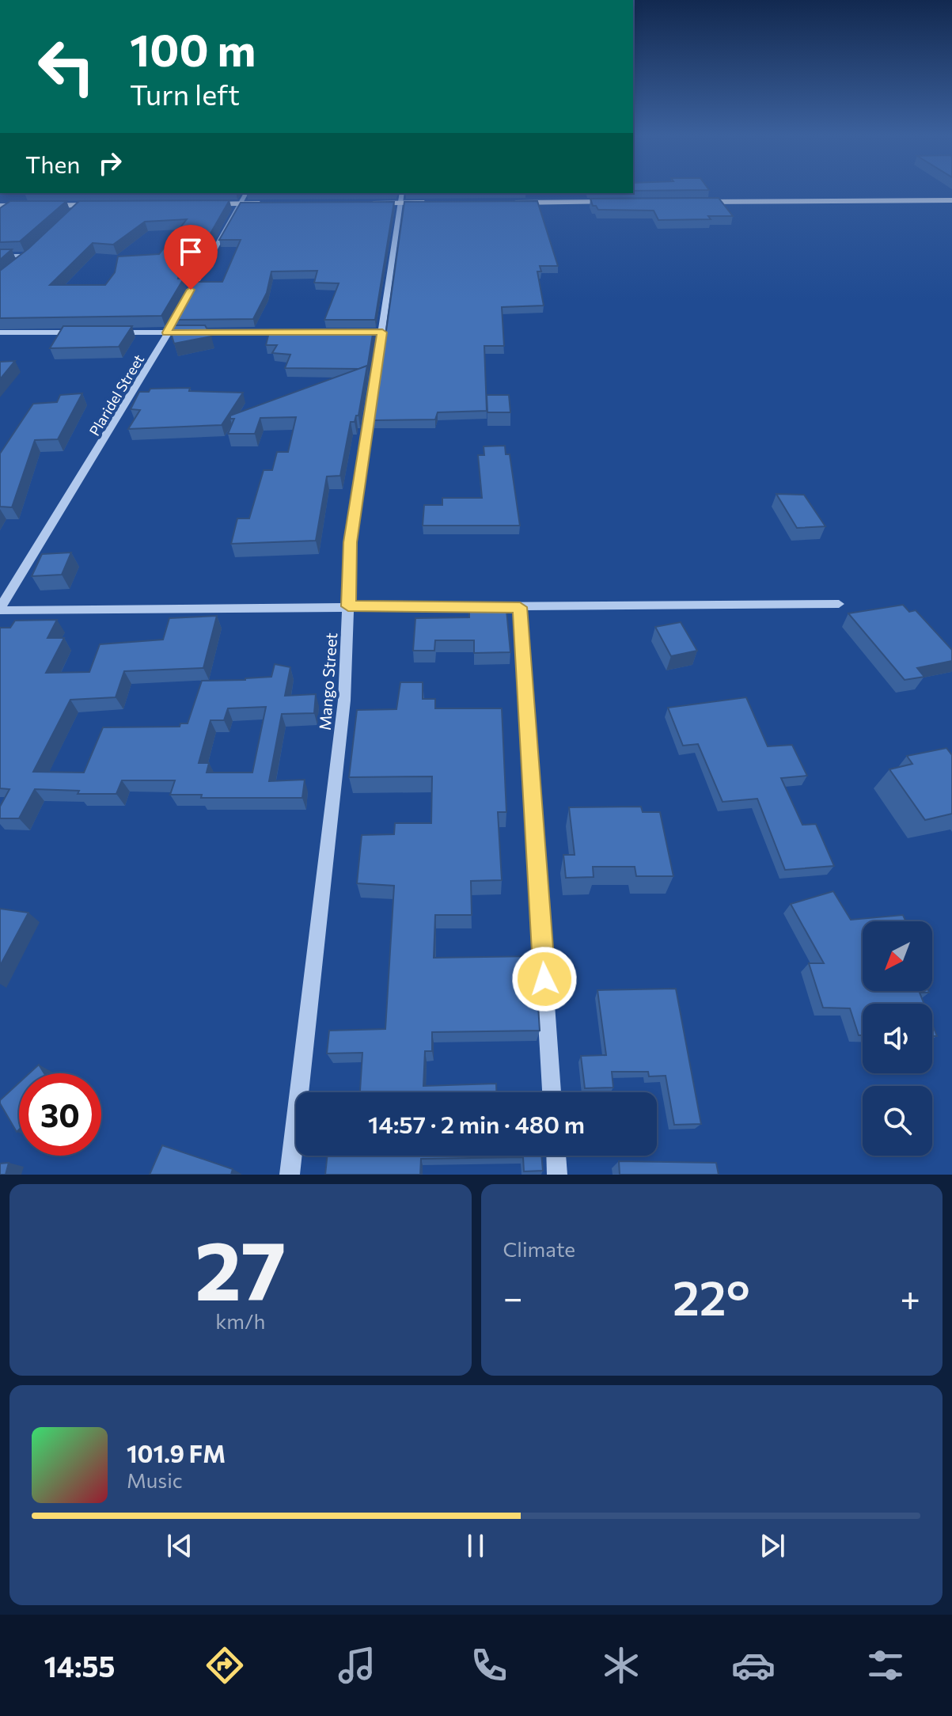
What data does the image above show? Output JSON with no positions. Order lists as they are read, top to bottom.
{
  "streets": {
    "street": ["Plaridel Street", "Mango Street"]
  },
  "north": "bottom left",
  "page": {
    "turn": ["100 m", "Turn left"],
    "then": "Then",
    "limit": "30",
    "trip": "14:57 · 2 min · 480 m",
    "tile": [
      ["27", "km/h"],
      "Climate"
    ],
    "heat": ["−", "22°", "+"],
    "song": ["101.9 FM", "Music"],
    "tabs": "14:55"
  }
}
